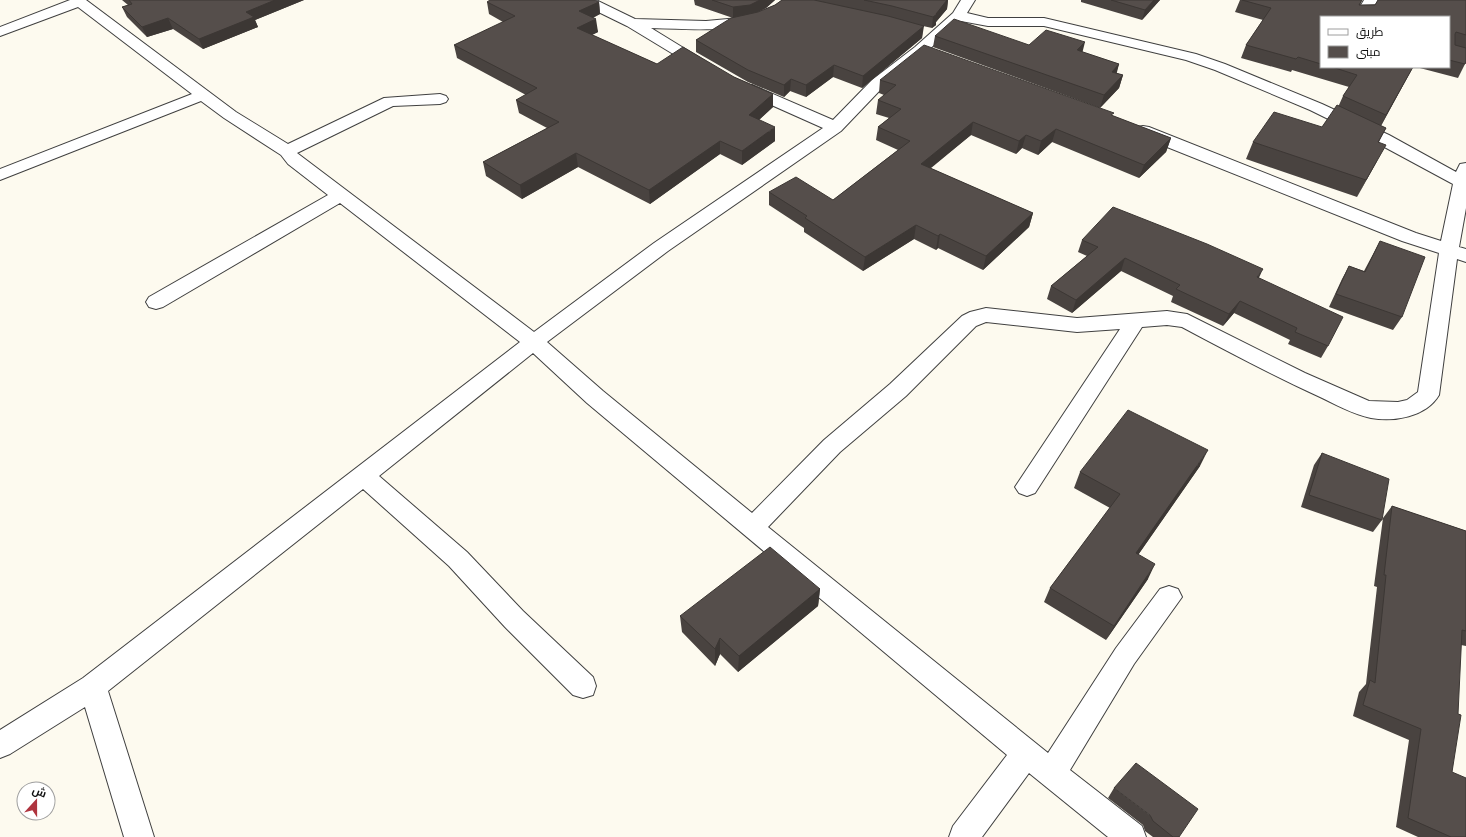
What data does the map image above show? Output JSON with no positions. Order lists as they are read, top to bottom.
{
  "legend": ["طريق", "مبنى"],
  "north": "top"
}
